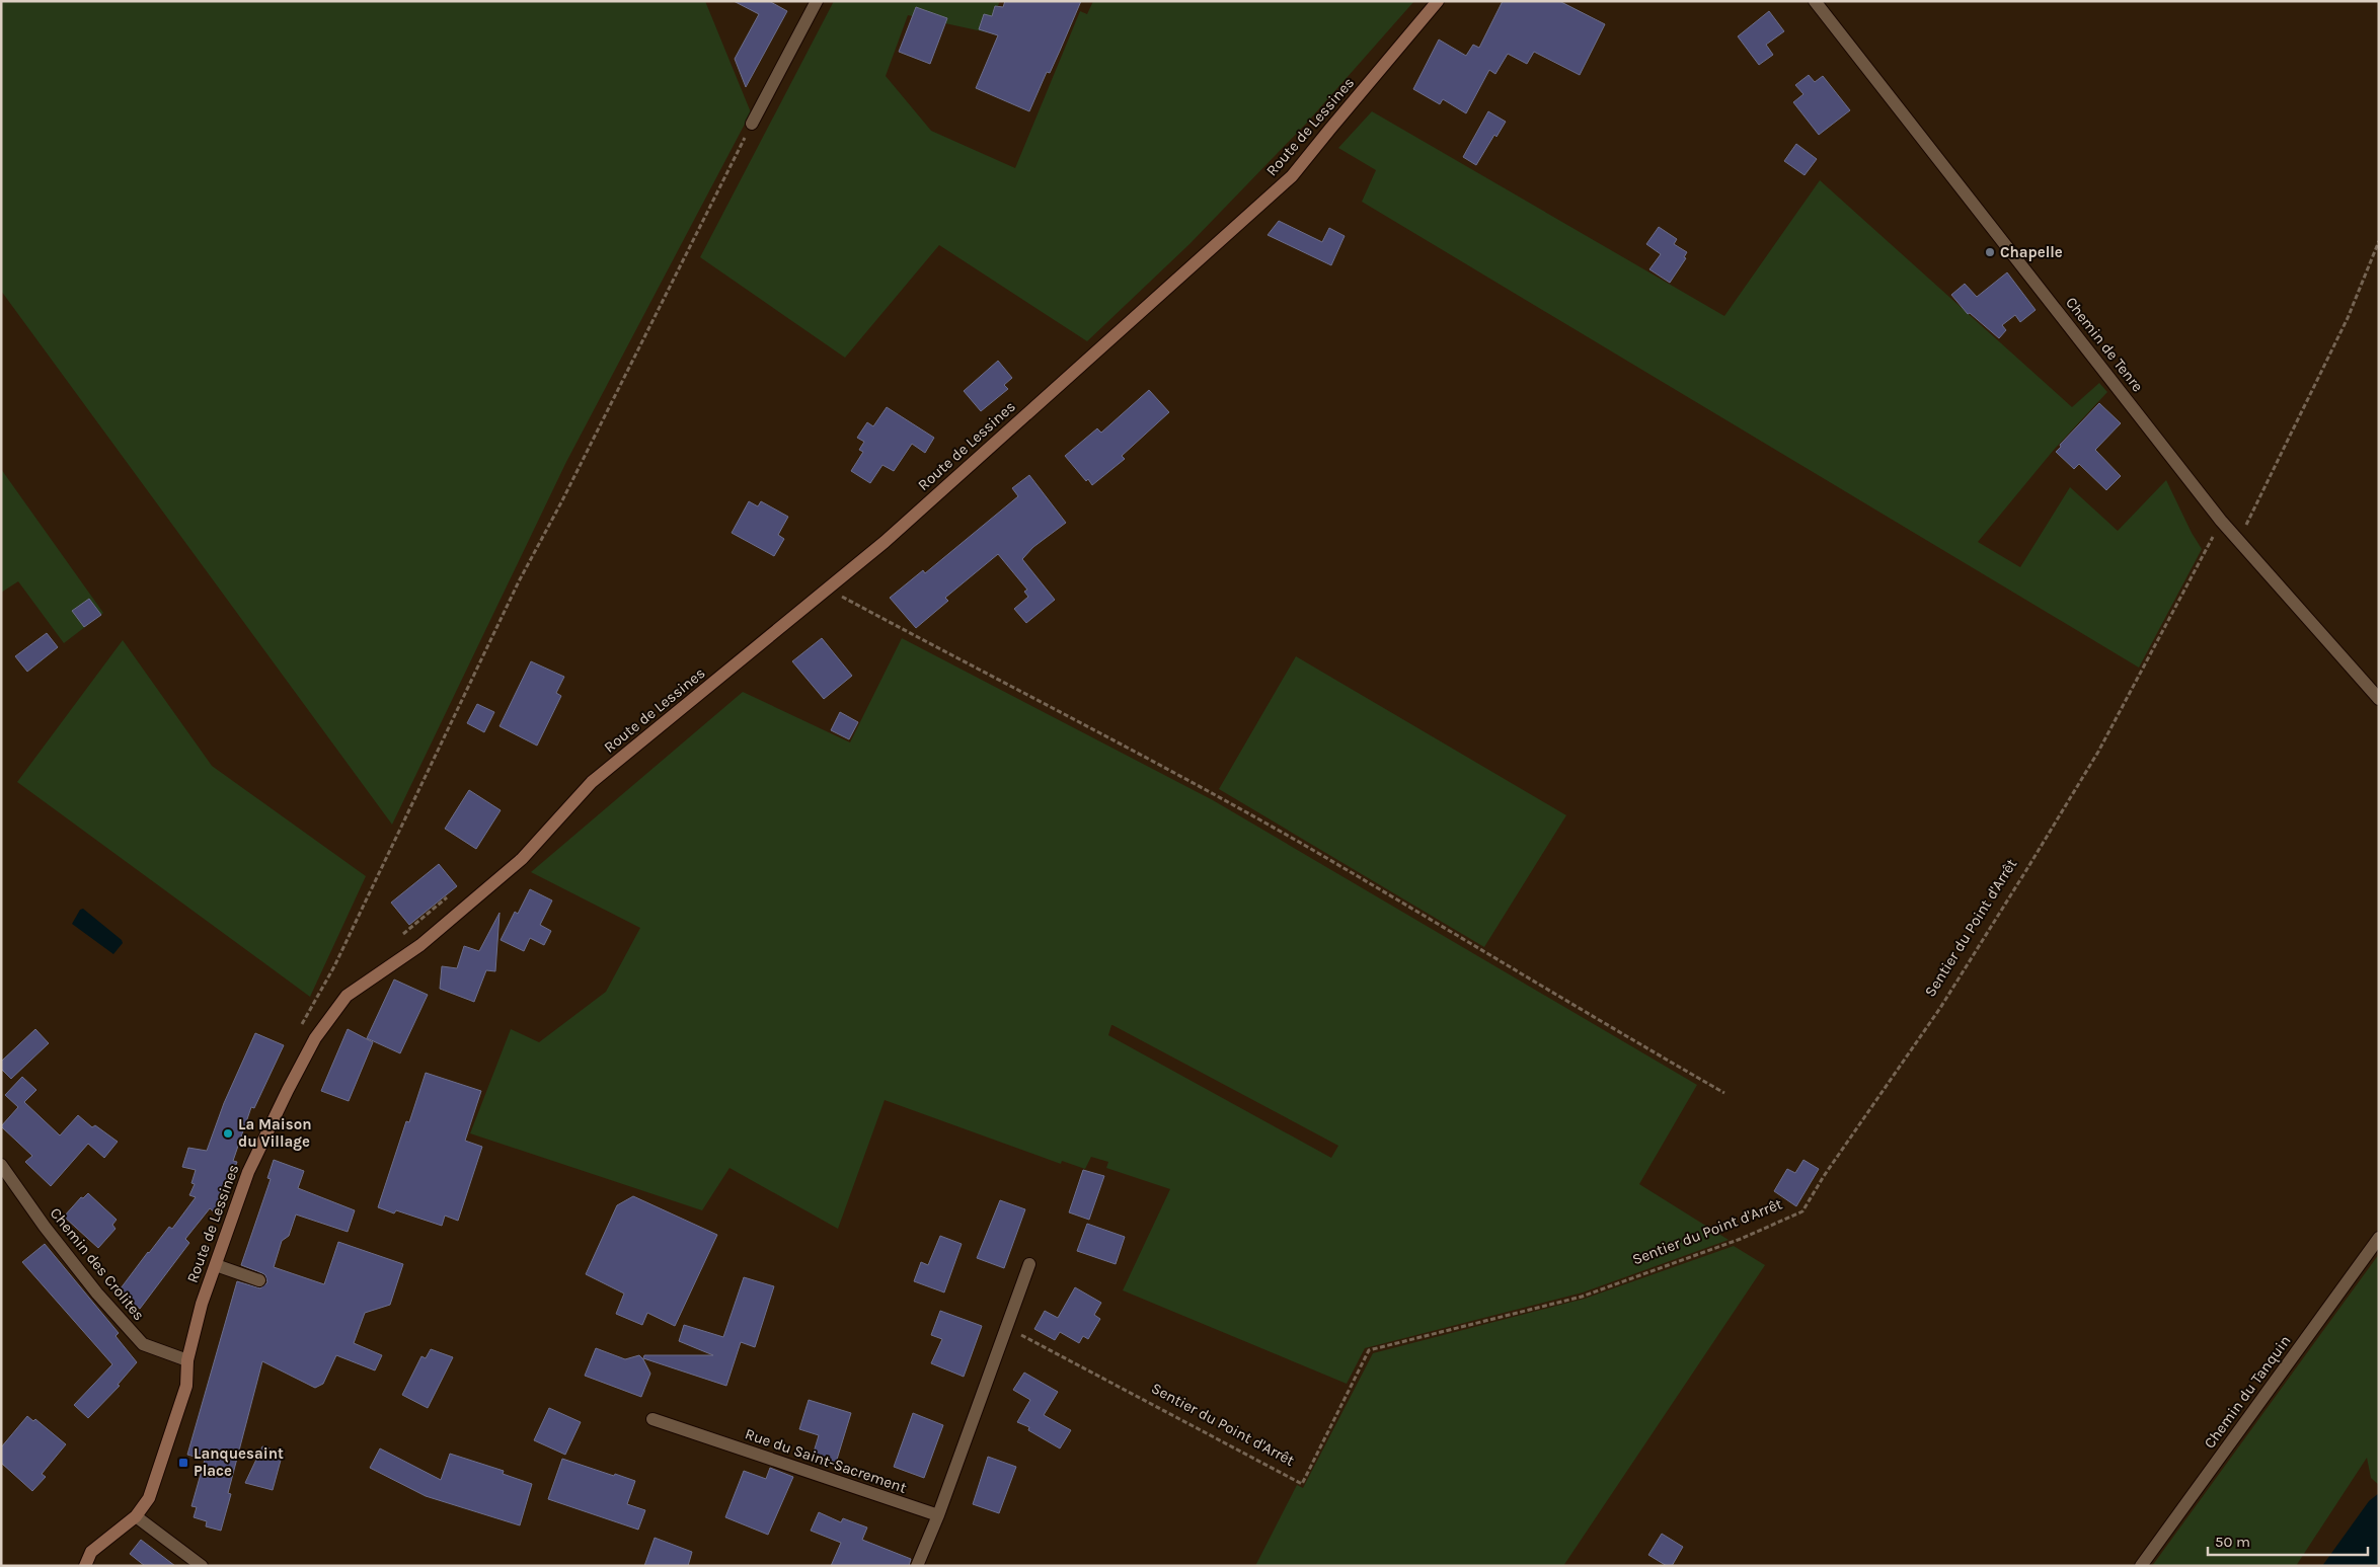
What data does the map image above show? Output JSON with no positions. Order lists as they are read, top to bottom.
{
  "streets": {
    "main road": ["Route de Lessines"],
    "street": [
      "Chemin de Tenre",
      "Chemin des Crolites",
      "Chemin du Tanquin",
      "Rue du Saint-Sacrement"
    ],
    "path": ["Sentier du Point d'Arrêt"]
  },
  "crossings": [
    ["Route de Lessines", "Chemin des Crolites"],
    ["Chemin de Tenre", "Sentier du Point d'Arrêt"]
  ],
  "places": {
    "other": ["Chapelle", "La Maison du Village"],
    "transit": ["Lanquesaint Place"]
  },
  "scale_bar": "50 m"
}
